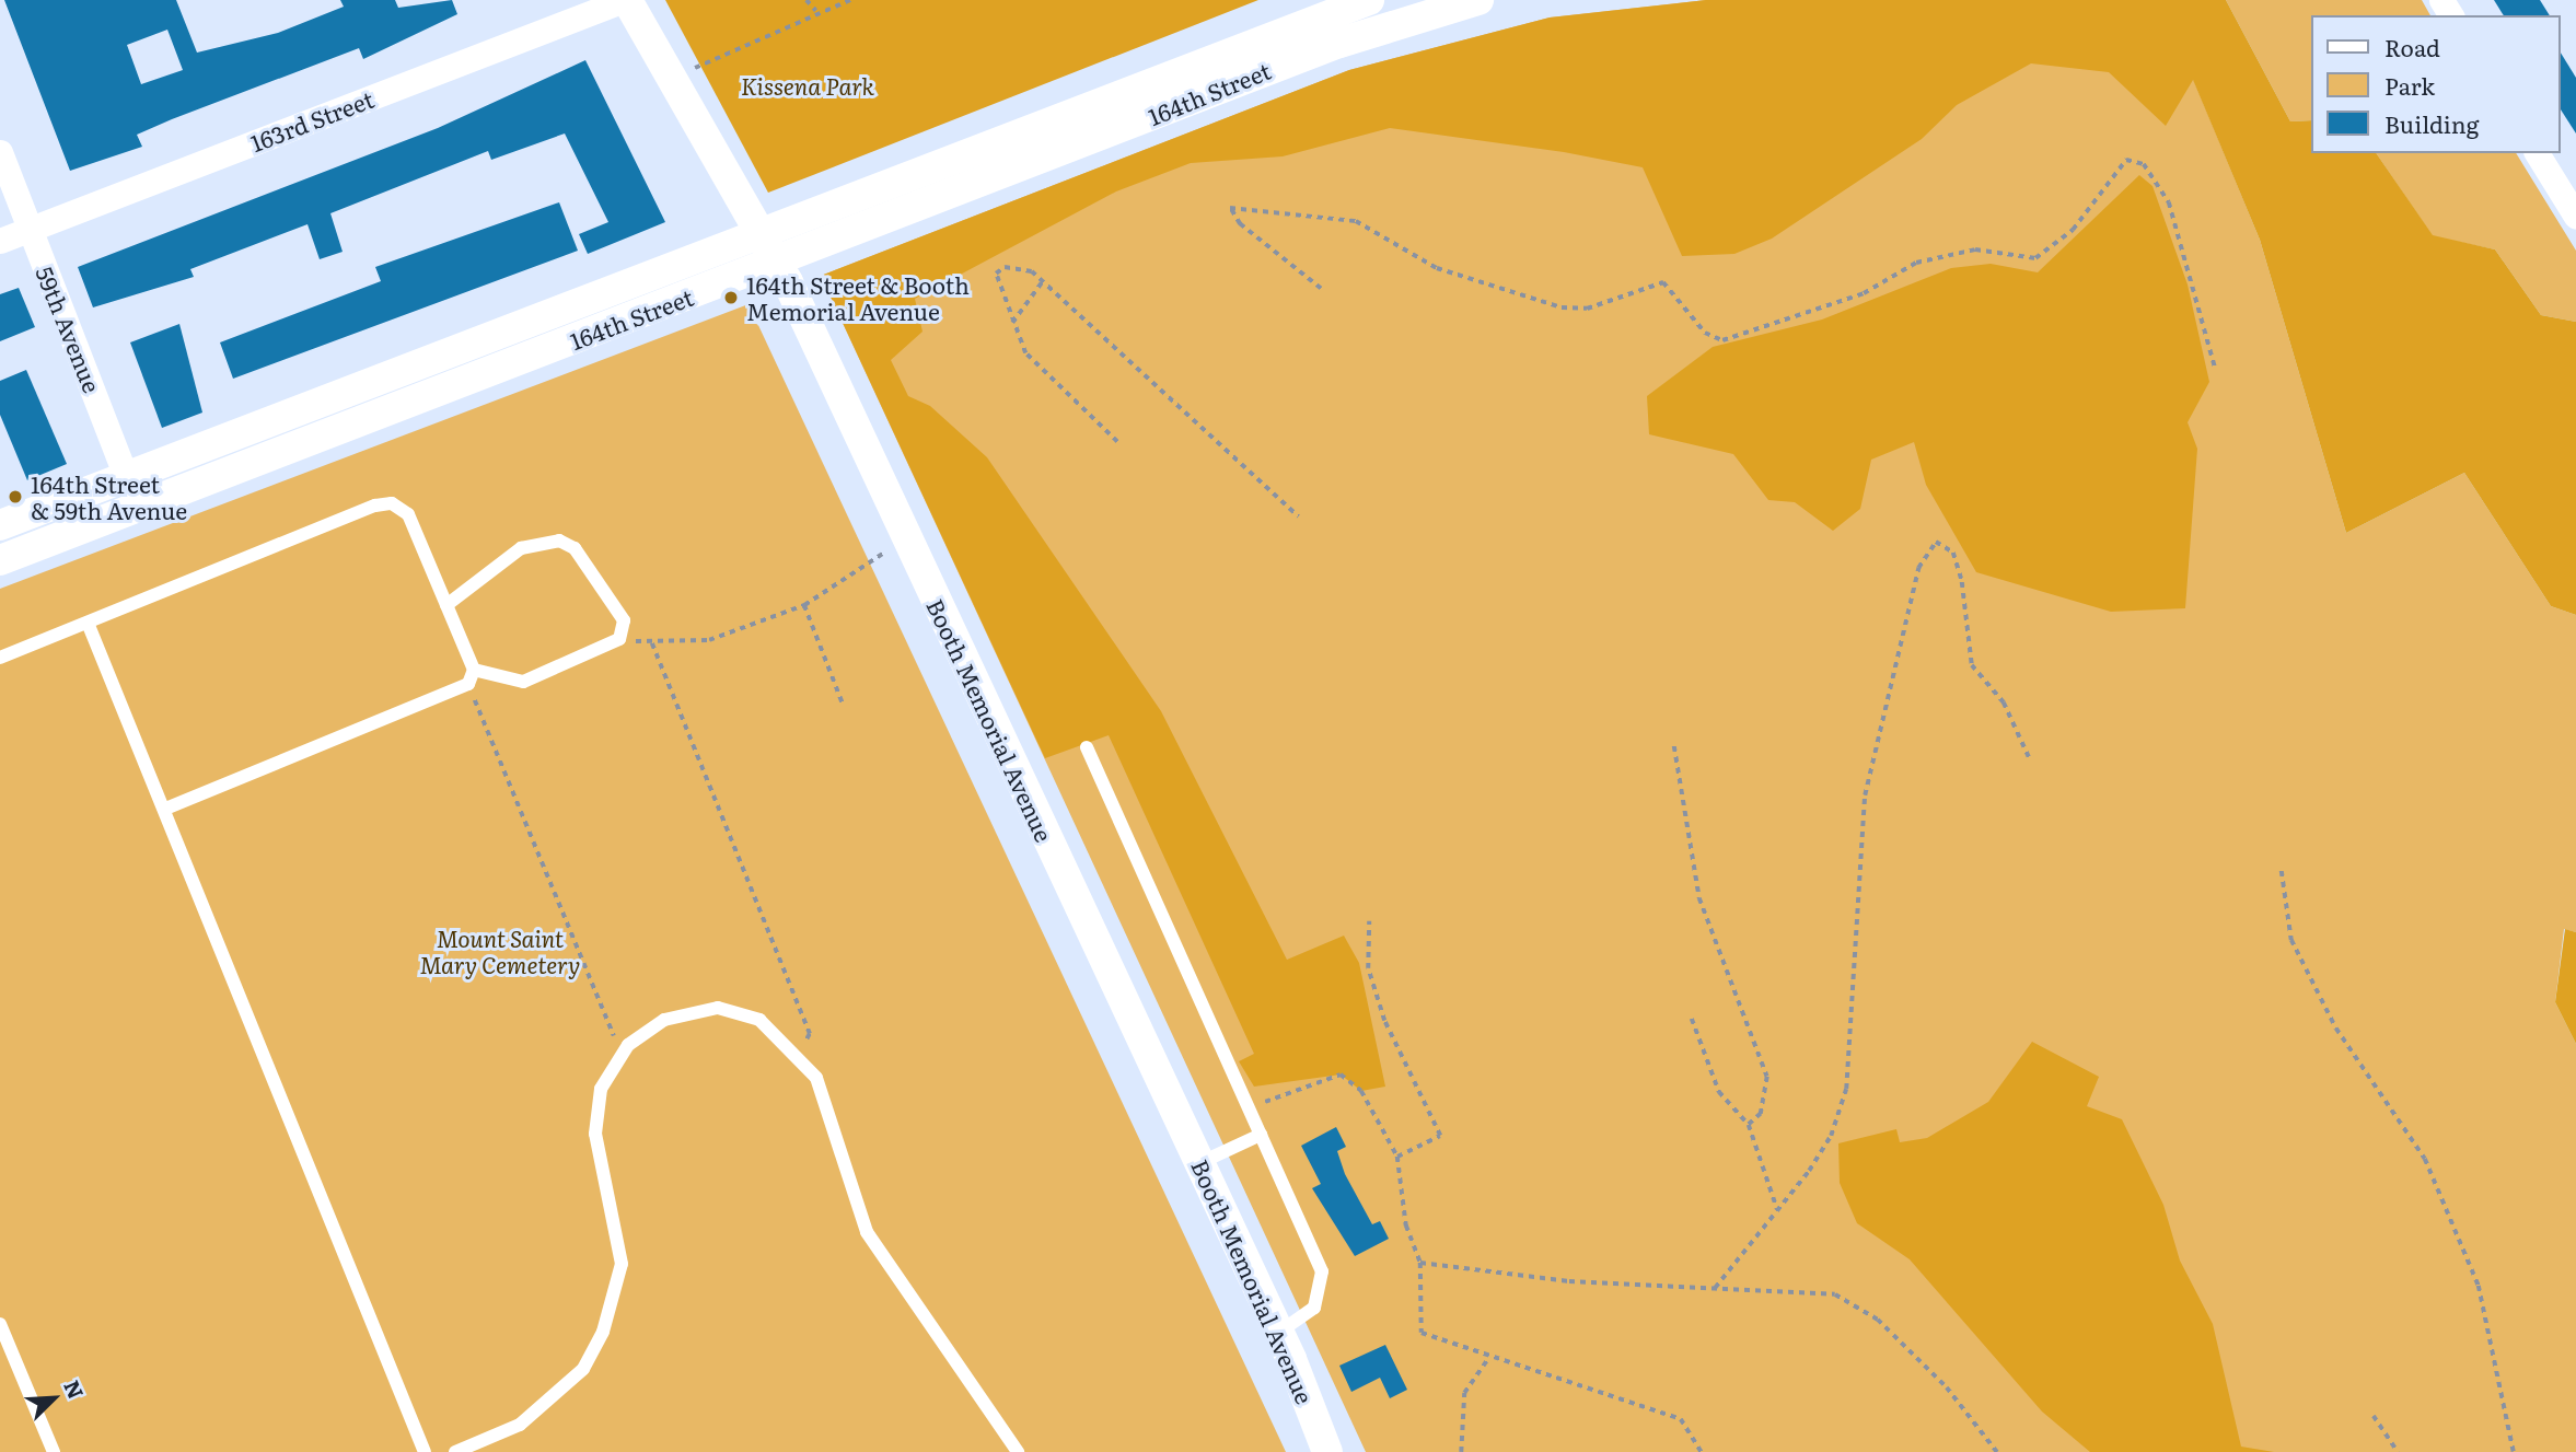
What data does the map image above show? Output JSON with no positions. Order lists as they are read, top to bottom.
{
  "streets": {
    "street": [
      "164th Street",
      "163rd Street",
      "59th Avenue",
      "Booth Memorial Avenue"
    ]
  },
  "crossings": [
    ["164th Street", "59th Avenue"],
    ["164th Street", "Booth Memorial Avenue"],
    ["163rd Street", "59th Avenue"],
    ["163rd Street", "Booth Memorial Avenue"]
  ],
  "parks": ["Kissena Park", "Mount Saint Mary Cemetery"],
  "places": ["164th Street & Booth Memorial Avenue", "164th Street & 59th Avenue"],
  "legend": ["Road", "Park", "Building"],
  "north": "top right"
}
